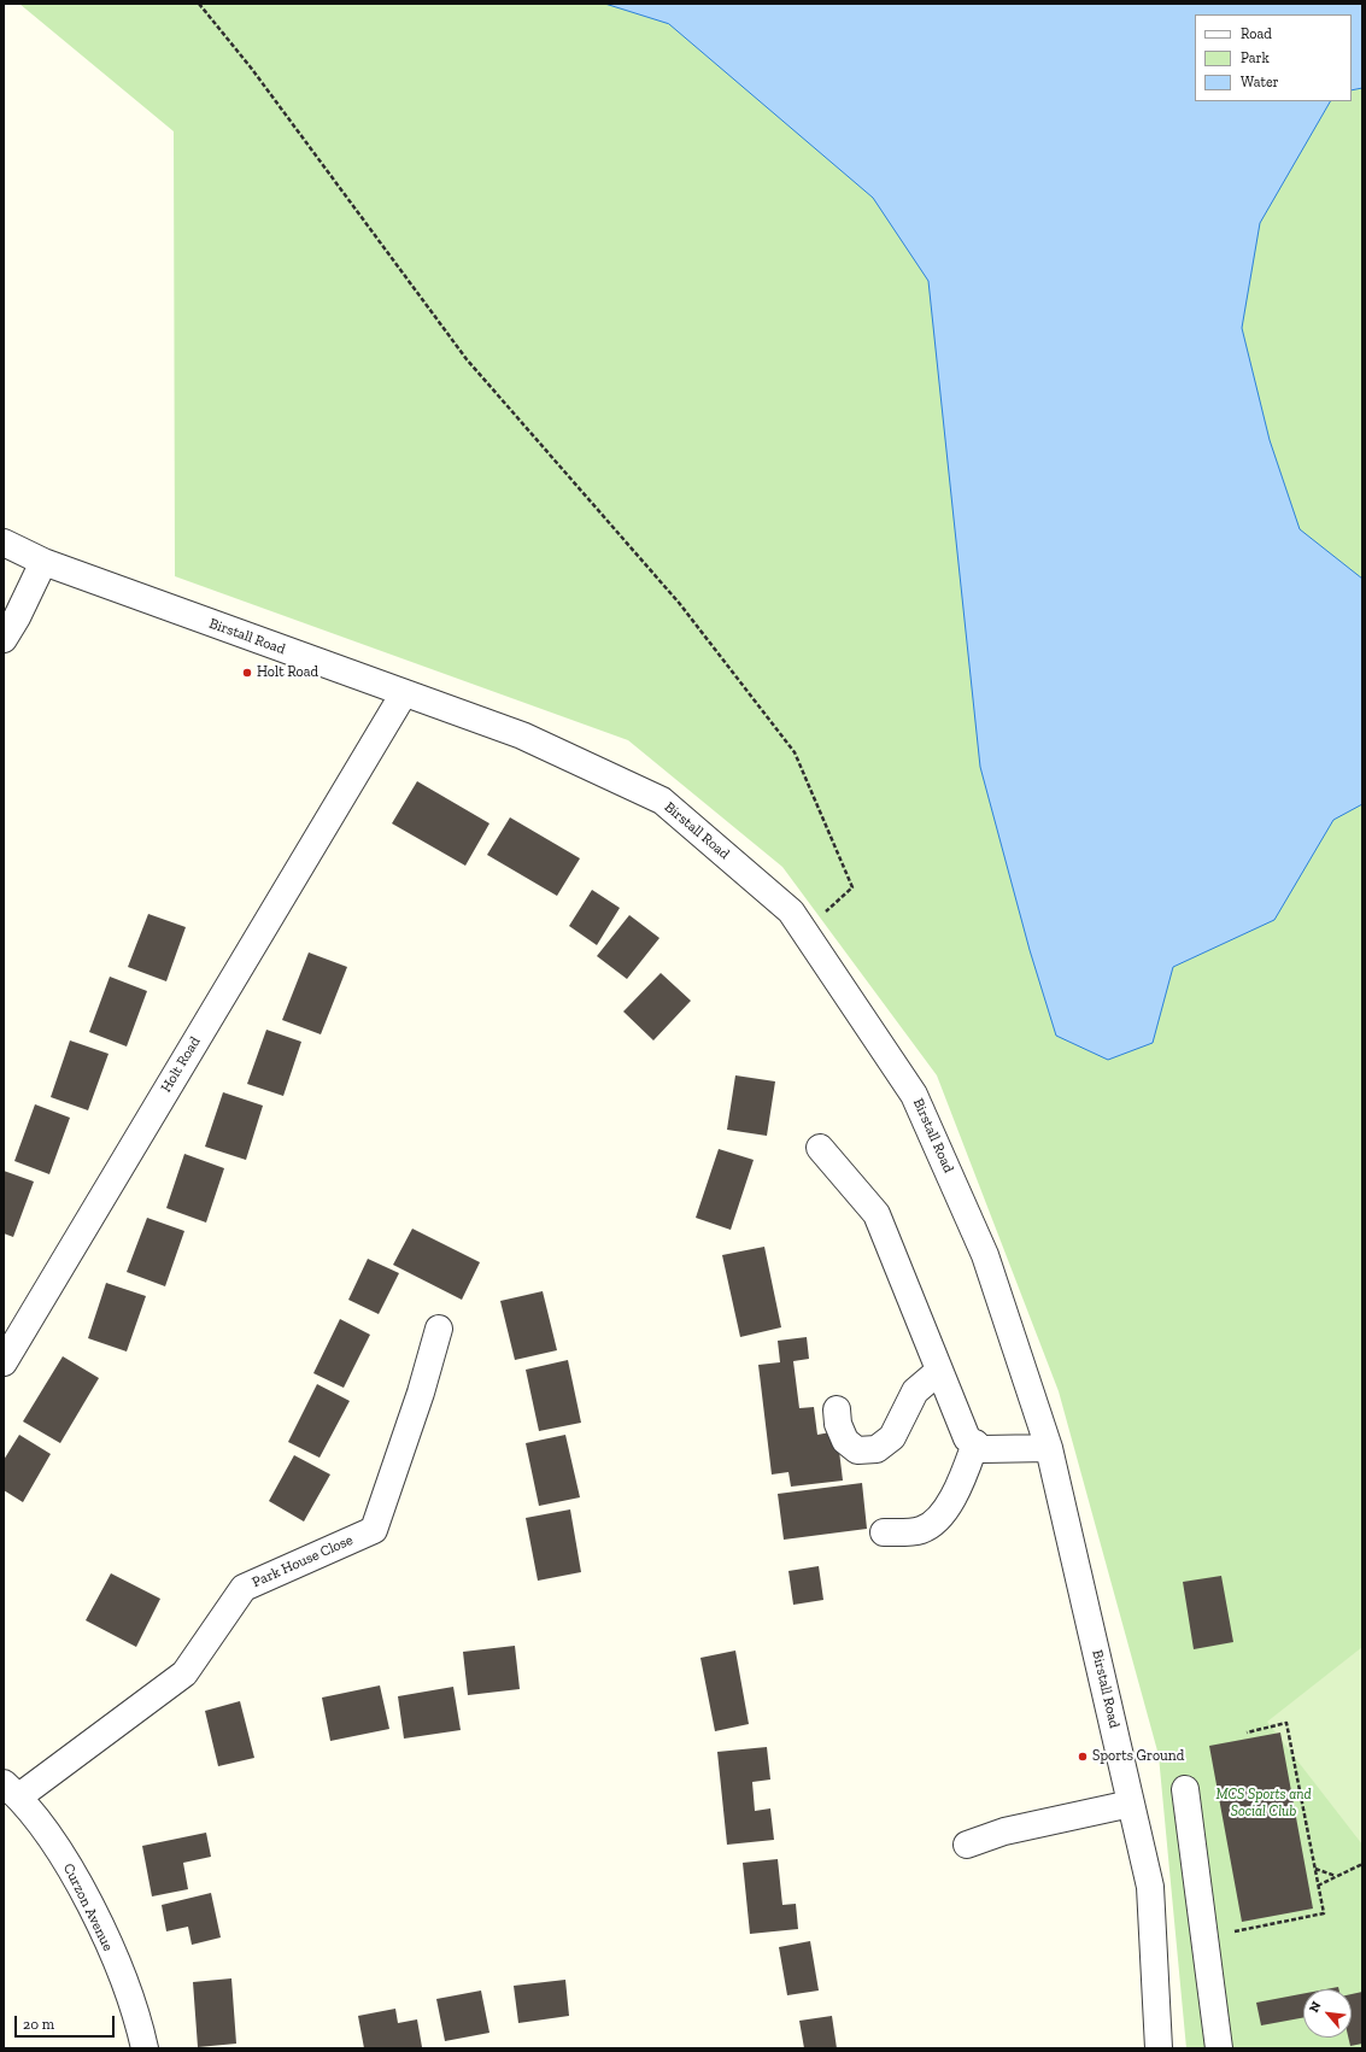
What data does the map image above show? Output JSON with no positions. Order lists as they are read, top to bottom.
{
  "streets": {
    "street": [
      "Birstall Road",
      "Holt Road",
      "Park House Close",
      "Curzon Avenue"
    ]
  },
  "crossings": [
    ["Birstall Road", "Holt Road"],
    ["Park House Close", "Curzon Avenue"]
  ],
  "parks": ["MCS Sports and Social Club"],
  "places": ["Holt Road", "Sports Ground"],
  "legend": ["Road", "Park", "Water"],
  "scale_bar": "20 m",
  "north": "top left"
}
